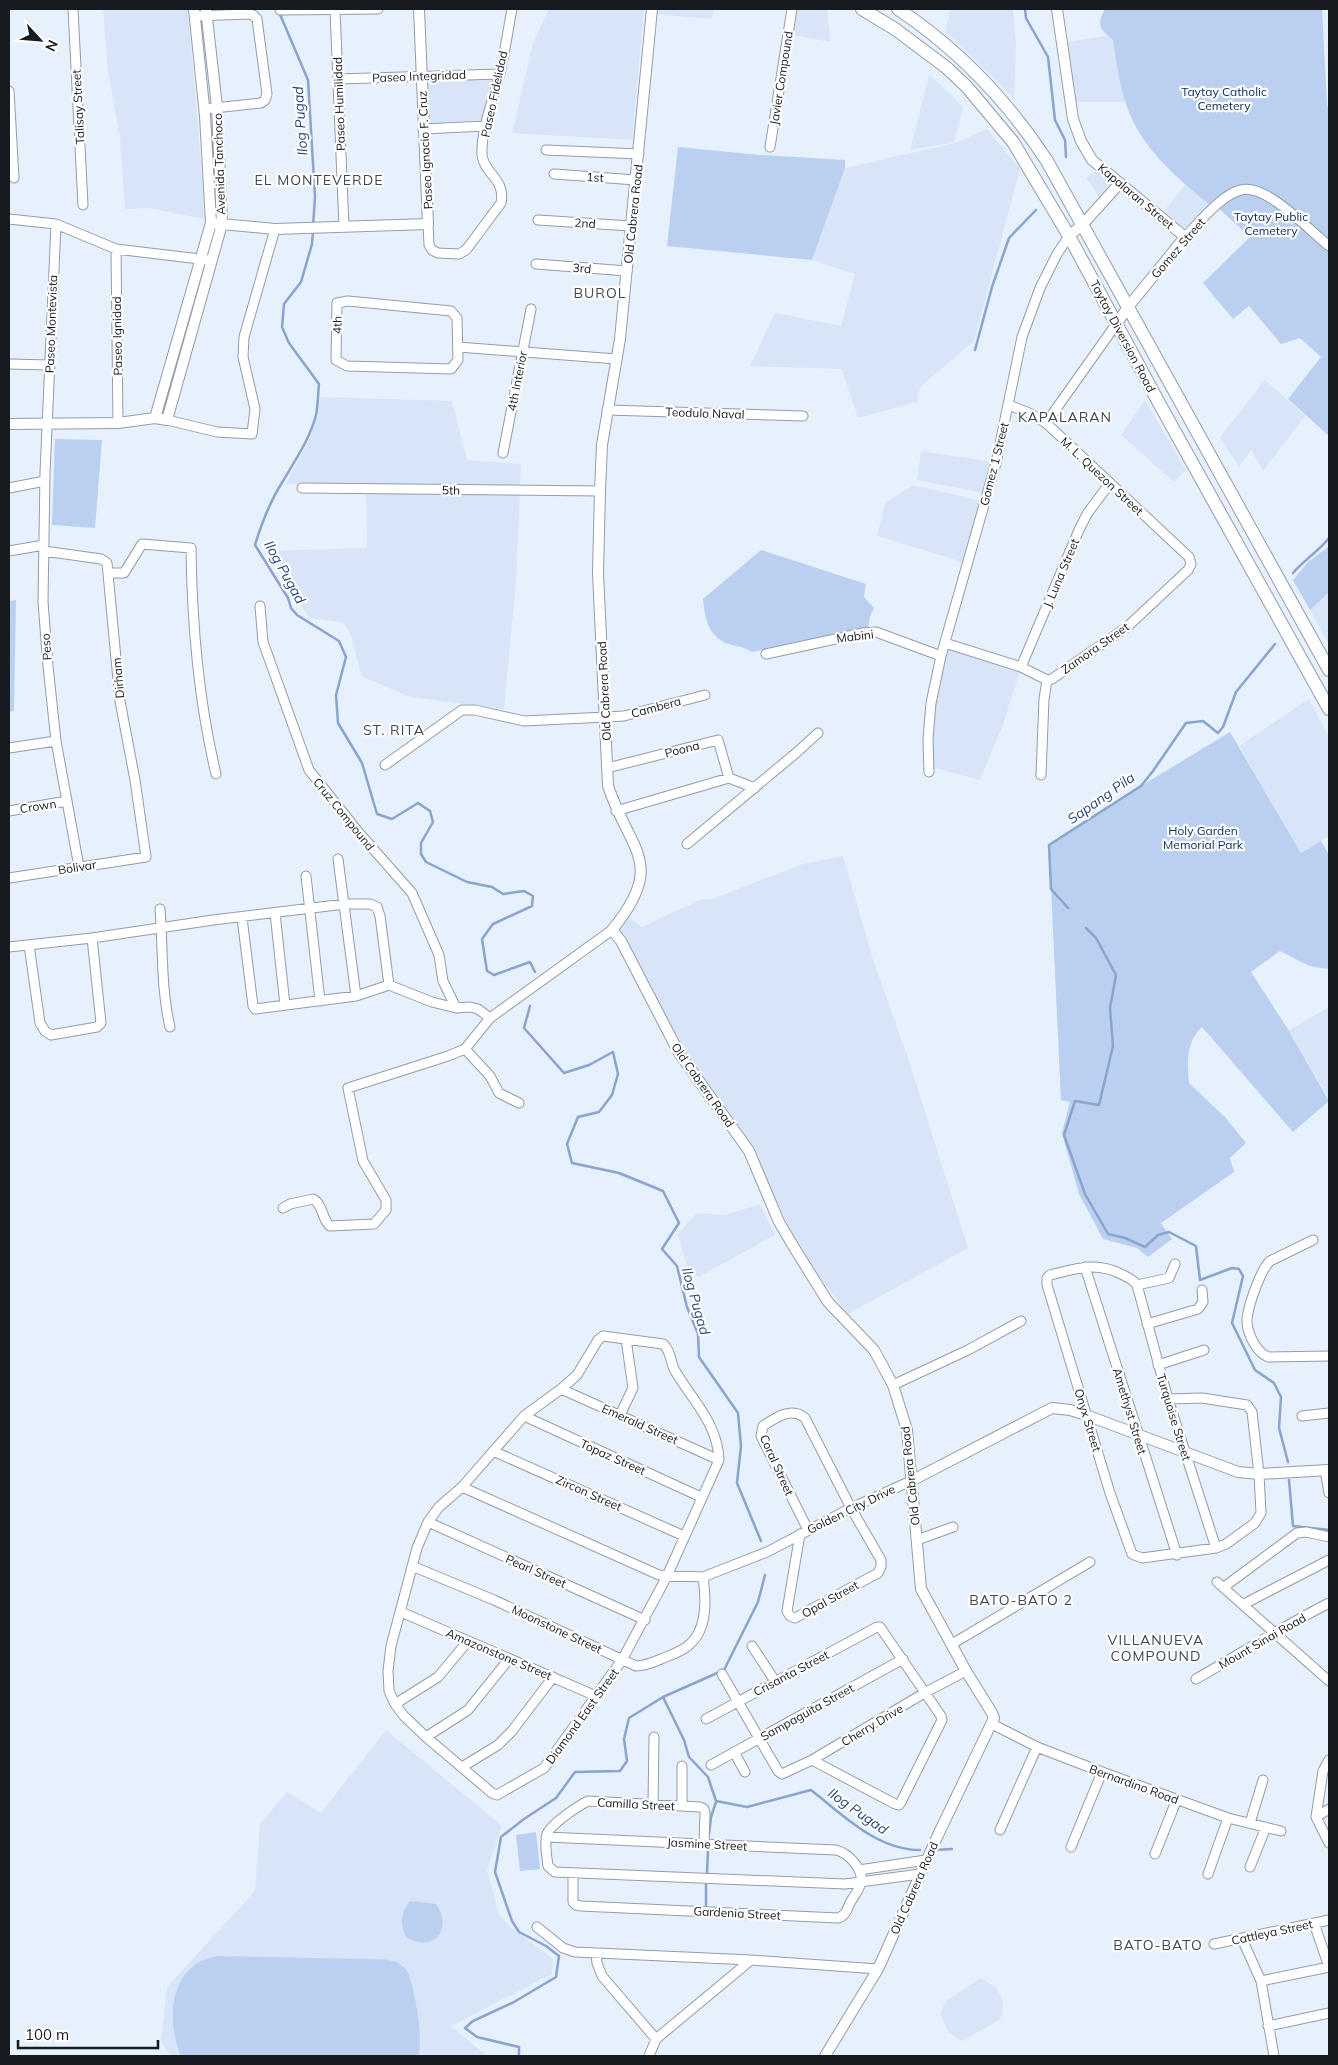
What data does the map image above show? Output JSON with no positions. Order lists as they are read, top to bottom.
{
  "streets": {
    "main road": ["Taytay Diversion Road"],
    "street": [
      "Paseo Integridad",
      "Javier Compound",
      "Paseo Fidelidad",
      "Paseo Humilidad",
      "Talisay Street",
      "Paseo Ignacio F. Cruz",
      "Avenida Tanchoco",
      "1st",
      "Kapalaran Street",
      "Old Cabrera Road",
      "2nd",
      "Gomez Street",
      "3rd",
      "Paseo Montevista",
      "4th",
      "Paseo Ignidad",
      "4th Interior",
      "Teodulo Naval",
      "Gomez 1 Street",
      "M. L. Quezon Street",
      "5th",
      "J. Luna Street",
      "Mabini",
      "Peso",
      "Zamora Street",
      "Dirham",
      "Cambera",
      "Poona",
      "Crown",
      "Cruz Compound",
      "Bolivar",
      "Amethyst Street",
      "Turquoise Street",
      "Onyx Street",
      "Emerald Street",
      "Topaz Street",
      "Coral Street",
      "Zircon Street",
      "Golden City Drive",
      "Pearl Street",
      "Opal Street",
      "Moonstone Street",
      "Mount Sinai Road",
      "Amazonstone Street",
      "Crisanta Street",
      "Sampaguita Street",
      "Diamond East Street",
      "Cherry Drive",
      "Bernardino Road",
      "Camilla Street",
      "Jasmine Street",
      "Gardenia Street",
      "Cattleya Street"
    ]
  },
  "crossings": [
    ["Paseo Integridad", "Paseo Fidelidad"],
    ["Paseo Integridad", "Paseo Humilidad"],
    ["Paseo Integridad", "Paseo Ignacio F. Cruz"],
    ["Paseo Fidelidad", "Paseo Ignacio F. Cruz"],
    ["Paseo Humilidad", "Paseo Ignacio F. Cruz"],
    ["Paseo Ignacio F. Cruz", "Avenida Tanchoco"],
    ["1st", "Old Cabrera Road"],
    ["Kapalaran Street", "Gomez Street"],
    ["Kapalaran Street", "Gomez 1 Street"],
    ["Old Cabrera Road", "2nd"],
    ["Old Cabrera Road", "3rd"],
    ["Old Cabrera Road", "Teodulo Naval"],
    ["Old Cabrera Road", "5th"],
    ["Old Cabrera Road", "Cambera"],
    ["Old Cabrera Road", "Poona"],
    ["Old Cabrera Road", "Golden City Drive"],
    ["Old Cabrera Road", "Cherry Drive"],
    ["Old Cabrera Road", "Bernardino Road"],
    ["Gomez Street", "Taytay Diversion Road"],
    ["Paseo Montevista", "Peso"],
    ["Taytay Diversion Road", "Gomez 1 Street"],
    ["Gomez 1 Street", "M. L. Quezon Street"],
    ["Gomez 1 Street", "Mabini"],
    ["Gomez 1 Street", "Zamora Street"],
    ["M. L. Quezon Street", "J. Luna Street"],
    ["M. L. Quezon Street", "Zamora Street"],
    ["J. Luna Street", "Zamora Street"],
    ["Peso", "Crown"],
    ["Peso", "Bolivar"],
    ["Dirham", "Bolivar"],
    ["Amethyst Street", "Onyx Street"],
    ["Amethyst Street", "Golden City Drive"],
    ["Turquoise Street", "Golden City Drive"],
    ["Onyx Street", "Golden City Drive"],
    ["Emerald Street", "Diamond East Street"],
    ["Topaz Street", "Diamond East Street"],
    ["Coral Street", "Golden City Drive"],
    ["Coral Street", "Opal Street"],
    ["Zircon Street", "Diamond East Street"],
    ["Golden City Drive", "Opal Street"],
    ["Golden City Drive", "Moonstone Street"],
    ["Golden City Drive", "Diamond East Street"],
    ["Pearl Street", "Diamond East Street"],
    ["Moonstone Street", "Diamond East Street"],
    ["Amazonstone Street", "Diamond East Street"],
    ["Crisanta Street", "Sampaguita Street"],
    ["Sampaguita Street", "Cherry Drive"],
    ["Camilla Street", "Jasmine Street"]
  ],
  "districts": [
    "EL MONTEVERDE",
    "BUROL",
    "KAPALARAN",
    "ST. RITA",
    "BATO-BATO 2",
    "VILLANUEVA COMPOUND",
    "BATO-BATO"
  ],
  "water": ["Ilog Pugad", "Sapang Pila"],
  "parks": ["Taytay Catholic Cemetery", "Taytay Public Cemetery", "Holy Garden Memorial Park"],
  "scale_bar": "100 m",
  "north": "bottom right"
}
